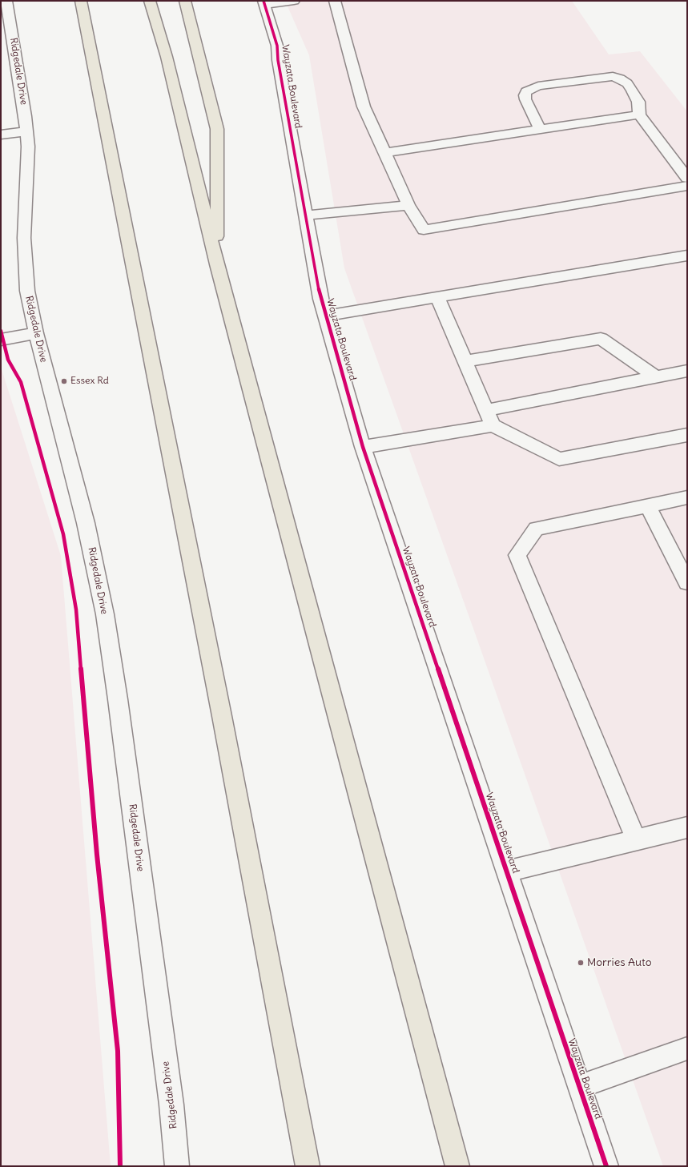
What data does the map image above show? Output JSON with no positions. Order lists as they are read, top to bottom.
{
  "streets": {
    "street": ["Ridgedale Drive", "Wayzata Boulevard"]
  },
  "places": ["Essex Rd", "Morries Auto"]
}
